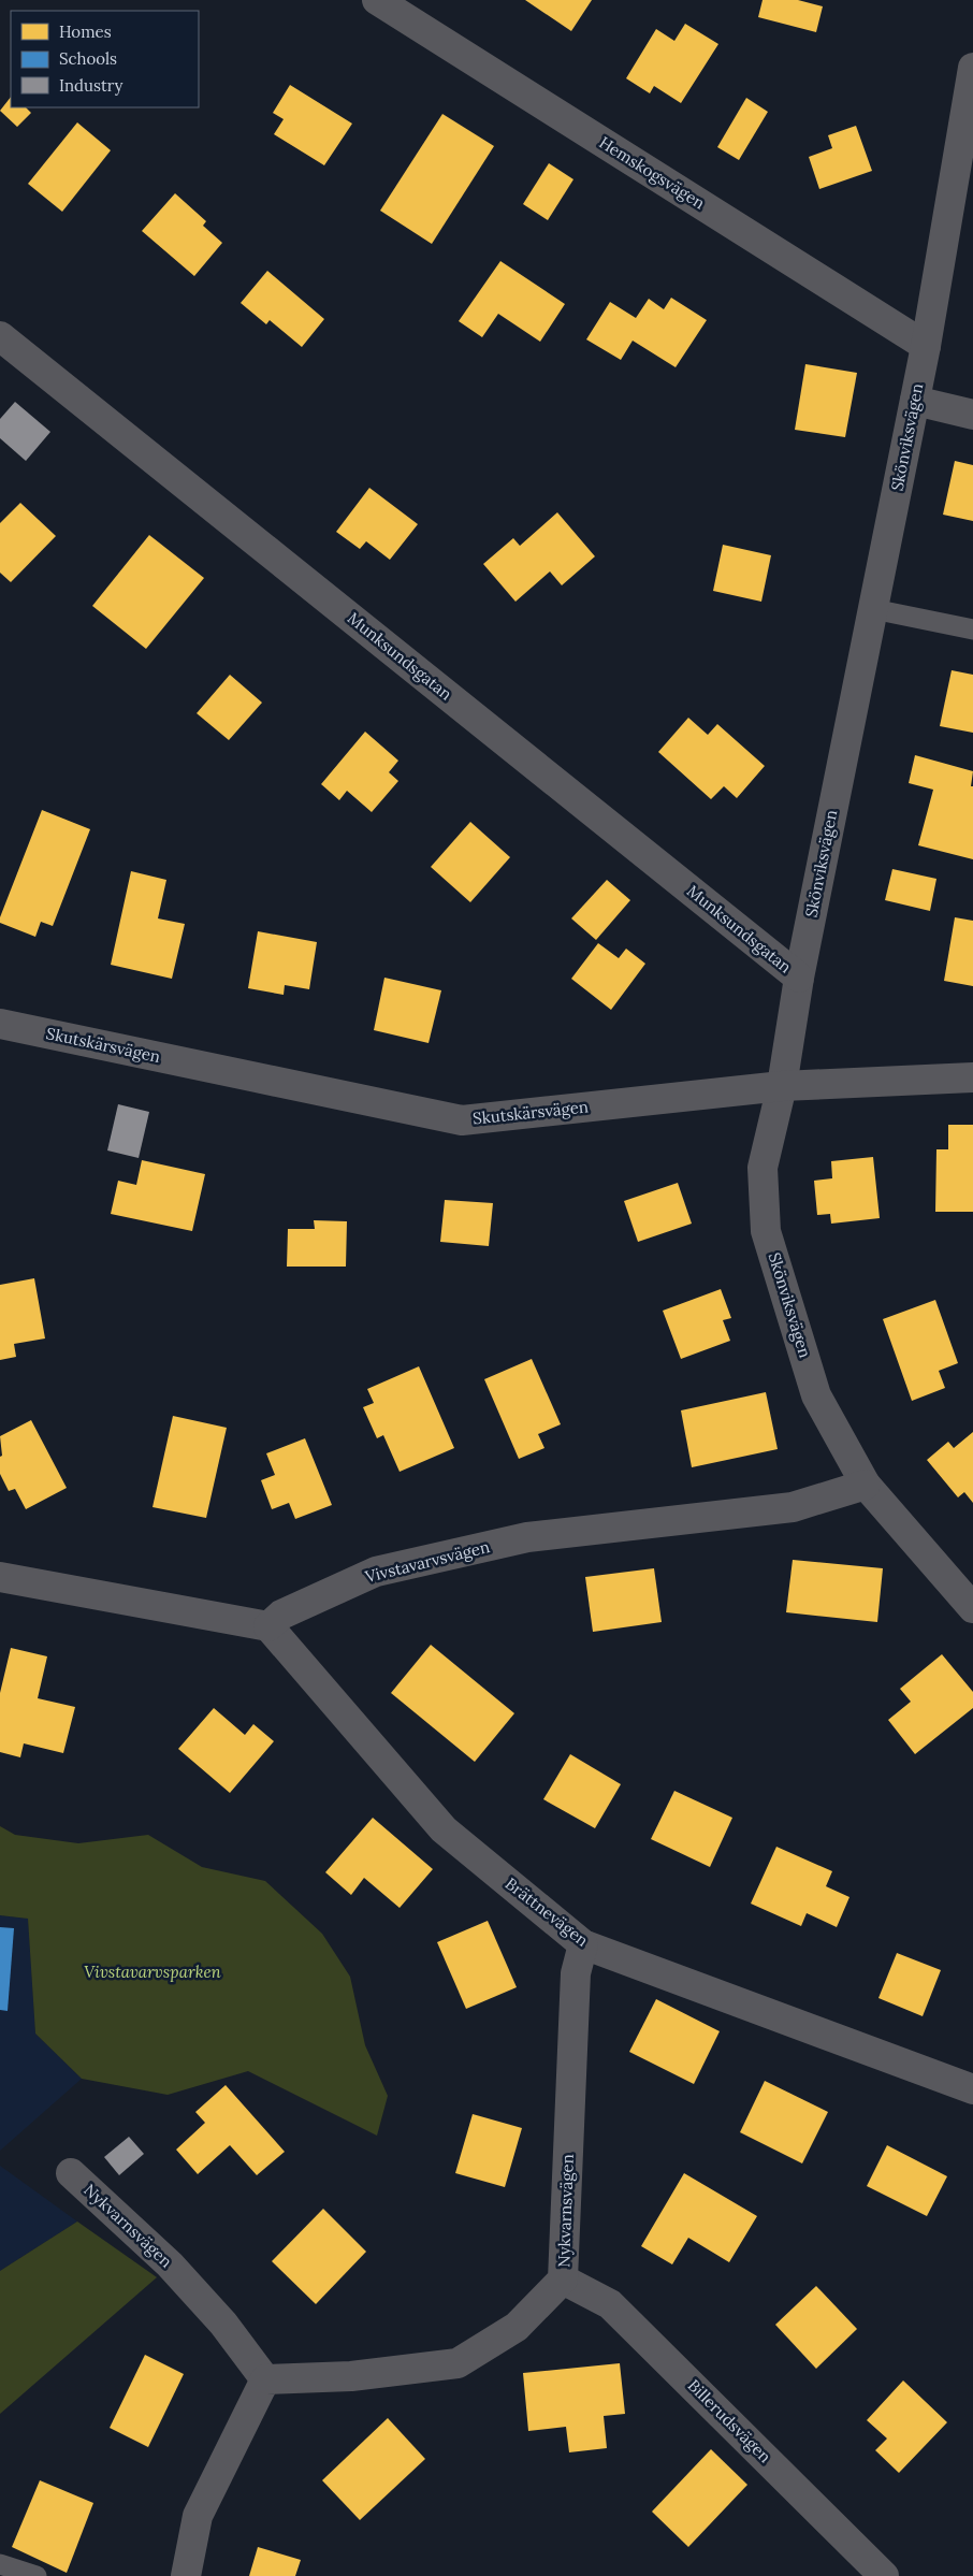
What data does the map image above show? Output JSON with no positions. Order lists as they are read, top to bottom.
{
  "streets": {
    "street": [
      "Hemskogsvägen",
      "Skönviksvägen",
      "Munksundsgatan",
      "Skutskärsvägen",
      "Vivstavarvsvägen",
      "Brättnevägen",
      "Nykvarnsvägen",
      "Billerudsvägen"
    ]
  },
  "crossings": [
    ["Hemskogsvägen", "Skönviksvägen"],
    ["Skönviksvägen", "Munksundsgatan"],
    ["Skönviksvägen", "Skutskärsvägen"],
    ["Skönviksvägen", "Vivstavarvsvägen"],
    ["Vivstavarvsvägen", "Brättnevägen"],
    ["Brättnevägen", "Nykvarnsvägen"],
    ["Nykvarnsvägen", "Billerudsvägen"]
  ],
  "parks": ["Vivstavarvsparken"],
  "legend": ["Homes", "Schools", "Industry"]
}
